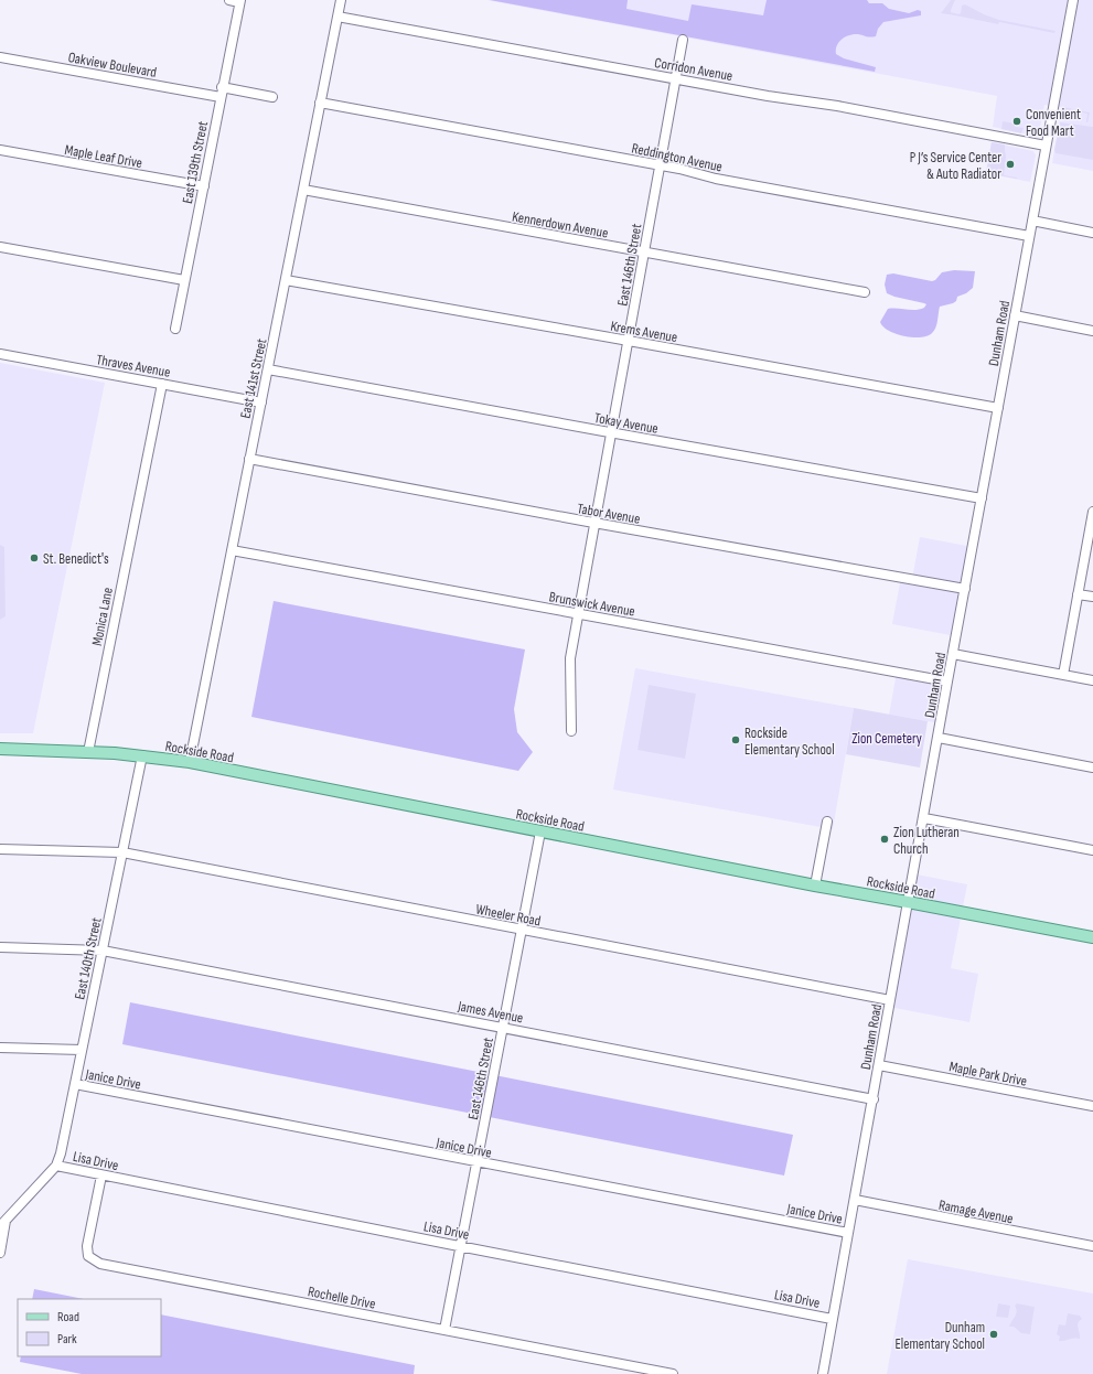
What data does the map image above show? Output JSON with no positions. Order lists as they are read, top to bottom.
{
  "streets": {
    "main road": ["Rockside Road"],
    "street": [
      "Oakview Boulevard",
      "Corridon Avenue",
      "Maple Leaf Drive",
      "Reddington Avenue",
      "East 139th Street",
      "Kennerdown Avenue",
      "East 146th Street",
      "Krems Avenue",
      "Dunham Road",
      "Thraves Avenue",
      "East 141st Street",
      "Tokay Avenue",
      "Tabor Avenue",
      "Brunswick Avenue",
      "Monica Lane",
      "Wheeler Road",
      "East 140th Street",
      "James Avenue",
      "Maple Park Drive",
      "Janice Drive",
      "Lisa Drive",
      "Ramage Avenue",
      "Rochelle Drive"
    ]
  },
  "crossings": [
    ["Oakview Boulevard", "East 139th Street"],
    ["Corridon Avenue", "East 146th Street"],
    ["Corridon Avenue", "Dunham Road"],
    ["Corridon Avenue", "East 141st Street"],
    ["Maple Leaf Drive", "East 139th Street"],
    ["Reddington Avenue", "East 146th Street"],
    ["Reddington Avenue", "Dunham Road"],
    ["Reddington Avenue", "East 141st Street"],
    ["Kennerdown Avenue", "East 146th Street"],
    ["Kennerdown Avenue", "East 141st Street"],
    ["East 146th Street", "Krems Avenue"],
    ["East 146th Street", "Tokay Avenue"],
    ["East 146th Street", "Tabor Avenue"],
    ["East 146th Street", "Brunswick Avenue"],
    ["East 146th Street", "Rockside Road"],
    ["East 146th Street", "Wheeler Road"],
    ["East 146th Street", "James Avenue"],
    ["East 146th Street", "Janice Drive"],
    ["East 146th Street", "Lisa Drive"],
    ["East 146th Street", "Rochelle Drive"],
    ["Krems Avenue", "Dunham Road"],
    ["Krems Avenue", "East 141st Street"],
    ["Dunham Road", "Tokay Avenue"],
    ["Dunham Road", "Tabor Avenue"],
    ["Dunham Road", "Brunswick Avenue"],
    ["Dunham Road", "Rockside Road"],
    ["Dunham Road", "Wheeler Road"],
    ["Dunham Road", "James Avenue"],
    ["Dunham Road", "Maple Park Drive"],
    ["Dunham Road", "Janice Drive"],
    ["Dunham Road", "Lisa Drive"],
    ["Dunham Road", "Ramage Avenue"],
    ["Thraves Avenue", "East 141st Street"],
    ["Thraves Avenue", "Monica Lane"],
    ["East 141st Street", "Tokay Avenue"],
    ["East 141st Street", "Tabor Avenue"],
    ["East 141st Street", "Brunswick Avenue"],
    ["East 141st Street", "Rockside Road"],
    ["Monica Lane", "Rockside Road"],
    ["Rockside Road", "East 140th Street"],
    ["Wheeler Road", "East 140th Street"],
    ["East 140th Street", "James Avenue"],
    ["East 140th Street", "Janice Drive"],
    ["East 140th Street", "Lisa Drive"],
    ["Lisa Drive", "Rochelle Drive"]
  ],
  "parks": ["Zion Cemetery"],
  "places": [
    "Convenient Food Mart",
    "P J’s Service Center & Auto Radiator",
    "St. Benedict's",
    "Rockside Elementary School",
    "Zion Lutheran Church",
    "Dunham Elementary School"
  ],
  "legend": ["Road", "Park"]
}
